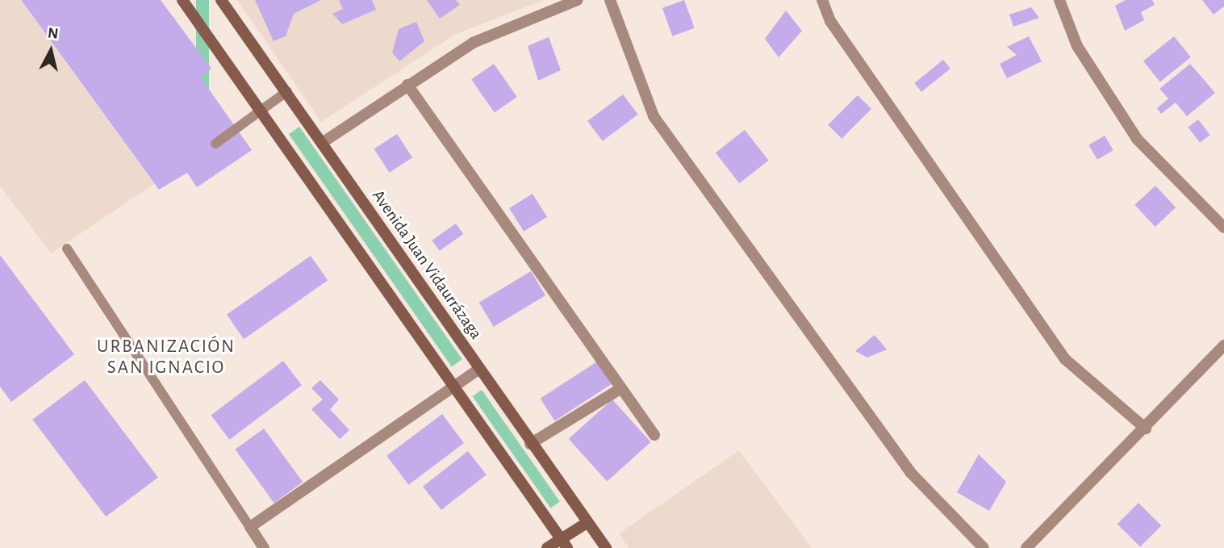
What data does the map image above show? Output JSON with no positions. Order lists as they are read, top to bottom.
{
  "streets": {
    "main road": ["Avenida Juan Vidaurrázaga"]
  },
  "districts": ["URBANIZACIÓN SAN IGNACIO"],
  "north": "top"
}
